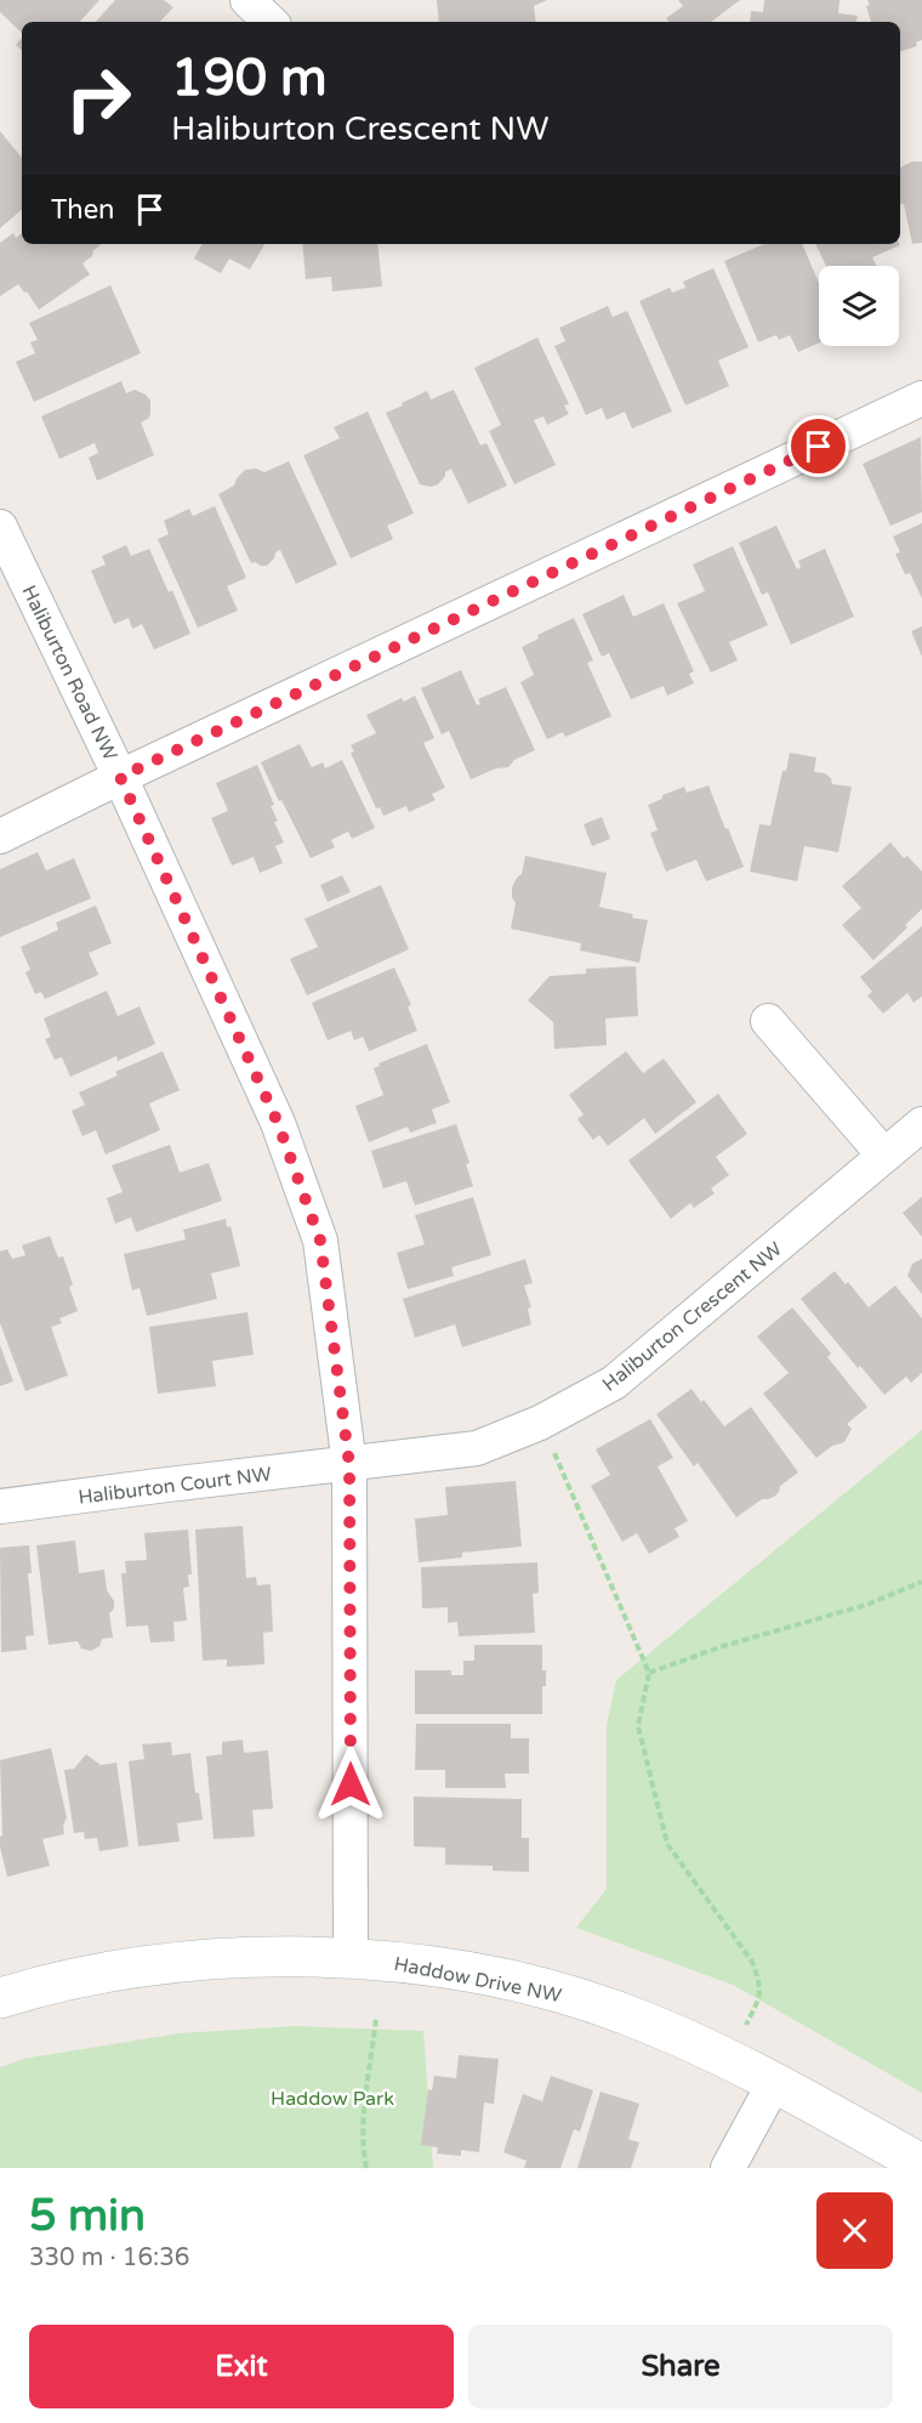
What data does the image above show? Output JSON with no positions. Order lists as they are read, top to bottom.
{
  "streets": {
    "street": [
      "Haliburton Road NW",
      "Haliburton Crescent NW",
      "Haliburton Court NW",
      "Haddow Drive NW"
    ]
  },
  "crossings": [
    ["Haliburton Road NW", "Haliburton Crescent NW"],
    ["Haliburton Road NW", "Haliburton Court NW"],
    ["Haliburton Road NW", "Haddow Drive NW"],
    ["Haliburton Crescent NW", "Haliburton Court NW"]
  ],
  "parks": ["Haddow Park"],
  "page": {
    "turn": ["190 m", "Haliburton Crescent NW"],
    "then": "Then",
    "heading": ["5 min", "330 m · 16:36"],
    "buttons": ["Exit", "Share"]
  }
}
